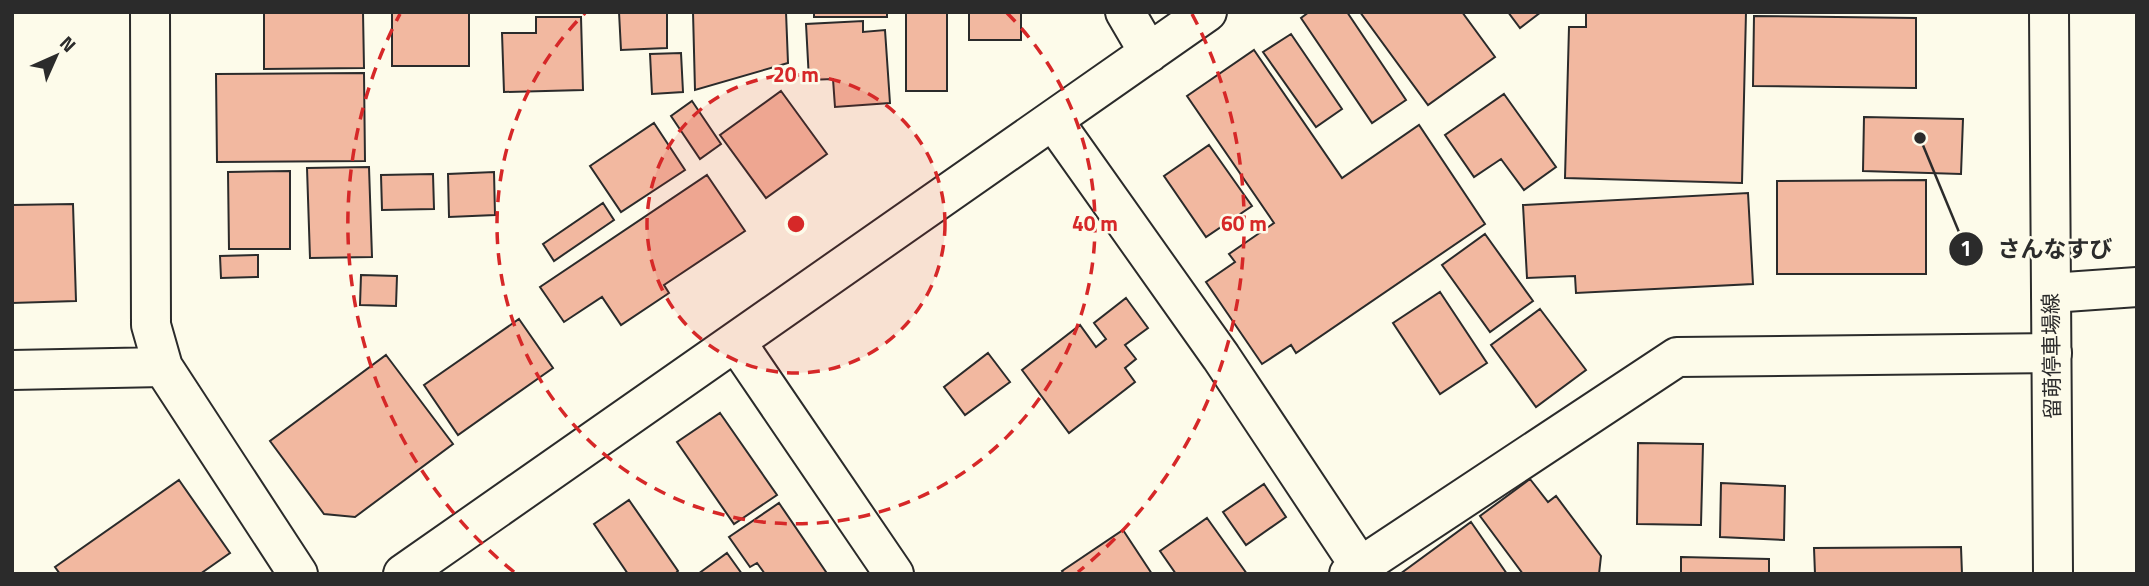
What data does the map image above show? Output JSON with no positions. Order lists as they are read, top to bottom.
{
  "streets": {
    "street": ["留萌停車場線"]
  },
  "places": ["さんなすび"],
  "north": "top right",
  "rings": ["20 m", "40 m", "60 m"]
}
